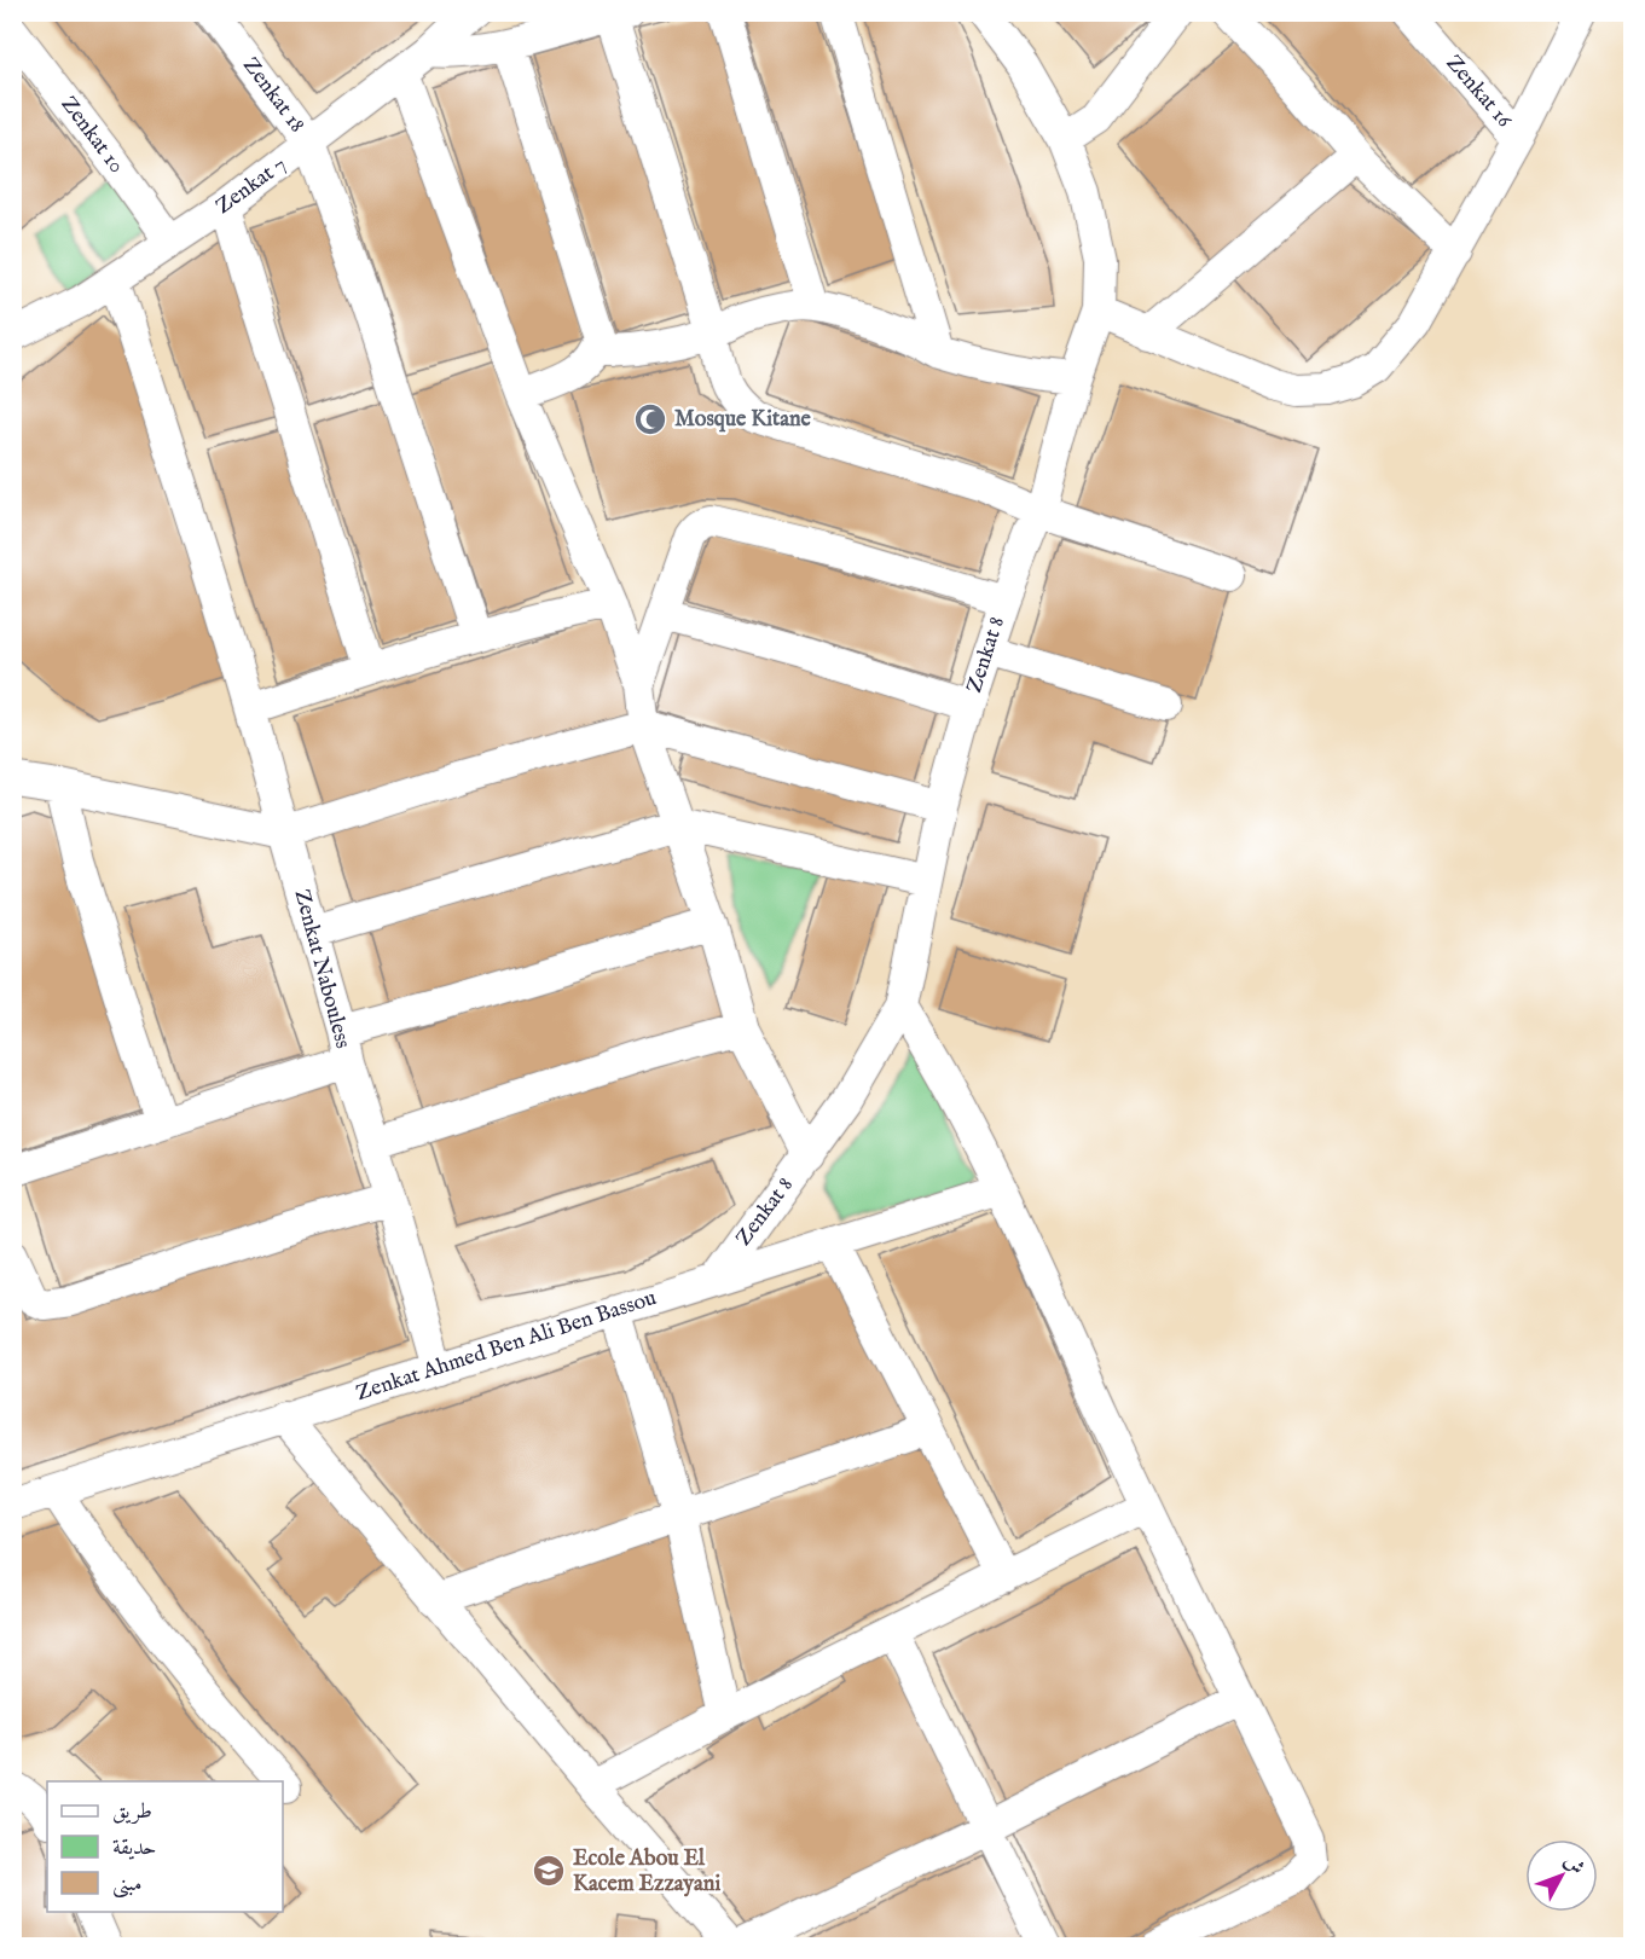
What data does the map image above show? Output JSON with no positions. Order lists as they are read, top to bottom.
{
  "streets": {
    "street": [
      "Zenkat 16",
      "Zenkat 18",
      "Zenkat 10",
      "Zenkat 7",
      "Zenkat 8",
      "Zenkat Nabouless",
      "Zenkat Ahmed Ben Ali Ben Bassou"
    ]
  },
  "crossings": [
    ["Zenkat 18", "Zenkat 7"],
    ["Zenkat 10", "Zenkat 7"],
    ["Zenkat 7", "Zenkat Nabouless"],
    ["Zenkat 8", "Zenkat Ahmed Ben Ali Ben Bassou"],
    ["Zenkat Nabouless", "Zenkat Ahmed Ben Ali Ben Bassou"]
  ],
  "places": {
    "mosque": ["Mosque Kitane"],
    "school or university": ["Ecole Abou El Kacem Ezzayani"]
  },
  "legend": ["طريق", "حديقة", "مبنى"],
  "north": "top right"
}
